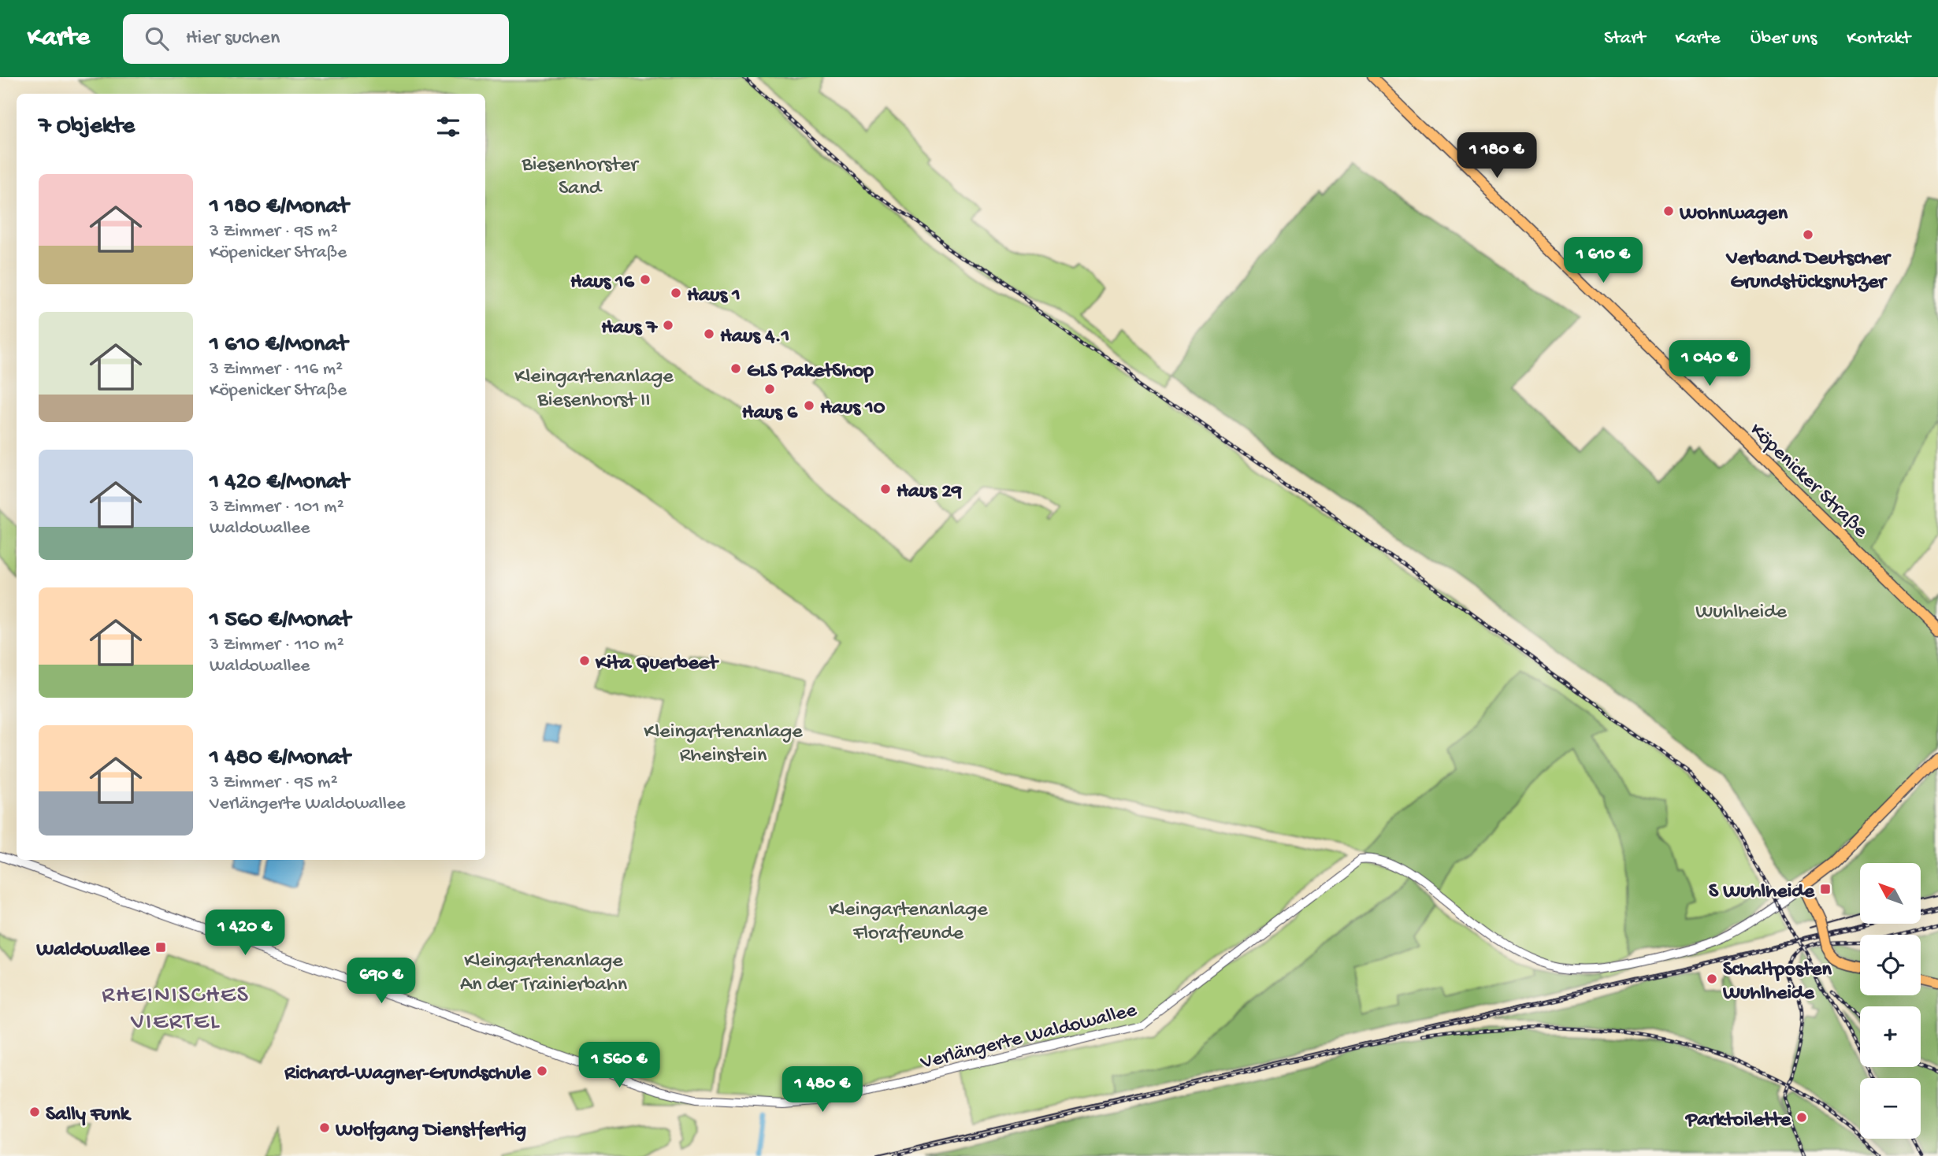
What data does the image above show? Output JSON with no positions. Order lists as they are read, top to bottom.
{
  "streets": {
    "main road": ["Köpenicker Straße"],
    "street": ["Verlängerte Waldowallee"]
  },
  "districts": ["RHEINISCHES VIERTEL"],
  "parks": [
    "Biesenhorster Sand",
    "Kleingartenanlage Biesenhorst II",
    "Wuhlheide",
    "Kleingartenanlage Rheinstein",
    "Kleingartenanlage Florafreunde",
    "Kleingartenanlage An der Trainierbahn"
  ],
  "places": {
    "other": [
      "Wohnwagen",
      "Verband Deutscher Grundstücksnutzer",
      "Haus 16",
      "Haus 1",
      "Haus 7",
      "Haus 4.1",
      "GLS PaketShop",
      "Haus 6",
      "Haus 10",
      "Haus 29",
      "Kita Querbeet",
      "Schaltposten Wuhlheide",
      "Richard-Wagner-Grundschule",
      "Sally Funk",
      "Parktoilette",
      "Wolfgang Dienstfertig"
    ],
    "transit": ["S Wuhlheide", "Waldowallee"]
  },
  "north": "top left",
  "page": {
    "header": "Karte",
    "search": "Hier suchen",
    "nav": [
      "Start",
      "Karte",
      "Über uns",
      "Kontakt"
    ],
    "heading": "7 Objekte",
    "price": [
      "1 180 €",
      "1 610 €",
      "1 040 €",
      "1 420 €",
      "690 €",
      "1 560 €",
      "1 480 €"
    ],
    "list": [
      {
        "name": "1 180 €/Monat",
        "note": "3 Zimmer · 95 m² · Köpenicker Straße"
      },
      {
        "name": "1 610 €/Monat",
        "note": "3 Zimmer · 116 m² · Köpenicker Straße"
      },
      {
        "name": "1 420 €/Monat",
        "note": "3 Zimmer · 101 m² · Waldowallee"
      },
      {
        "name": "1 560 €/Monat",
        "note": "3 Zimmer · 110 m² · Waldowallee"
      },
      {
        "name": "1 480 €/Monat",
        "note": "3 Zimmer · 95 m² · Verlängerte Waldowallee"
      }
    ],
    "map_buttons": ["+", "−"]
  }
}
